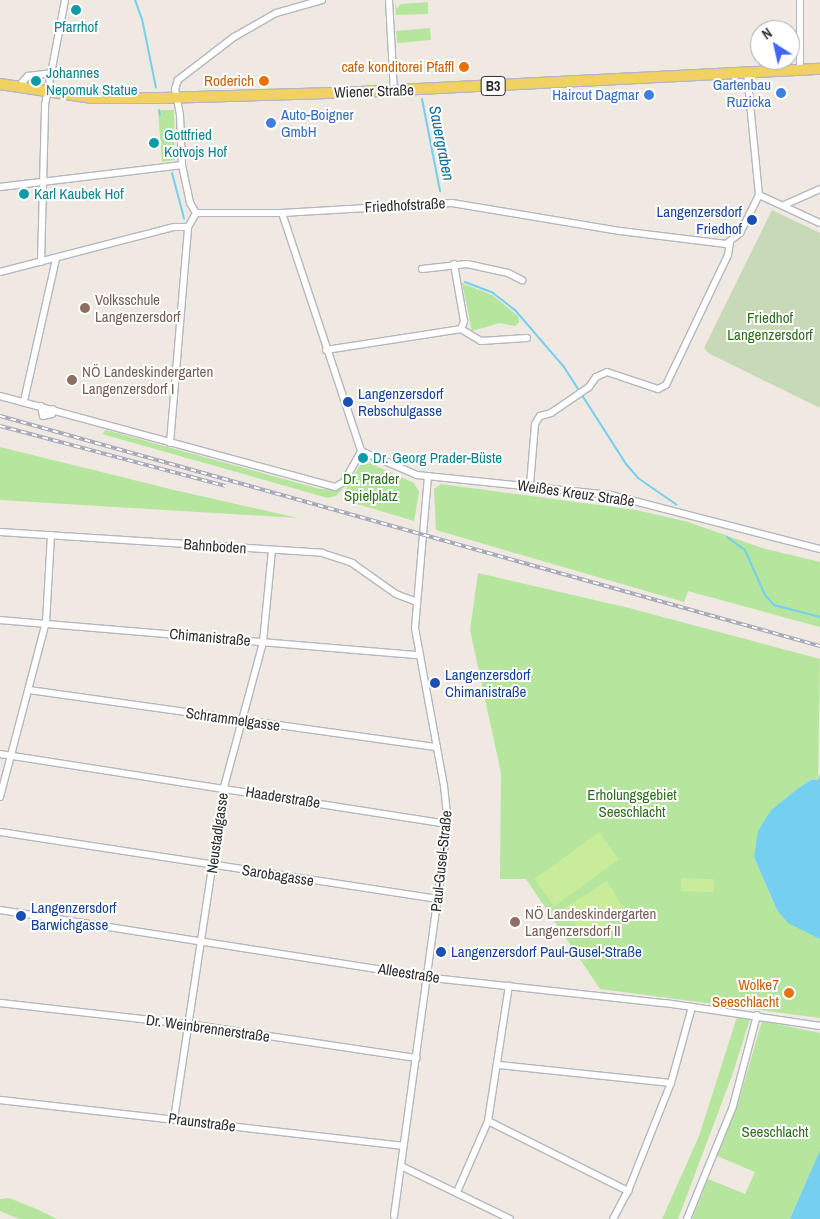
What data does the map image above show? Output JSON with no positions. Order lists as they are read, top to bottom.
{
  "streets": {
    "main road": ["B3", "Wiener Straße"],
    "street": [
      "Friedhofstraße",
      "Weißes Kreuz Straße",
      "Bahnboden",
      "Chimanistraße",
      "Schrammelgasse",
      "Haaderstraße",
      "Neustadlgasse",
      "Paul-Gusel-Straße",
      "Sarobagasse",
      "Alleestraße",
      "Dr. Weinbrennerstraße",
      "Praunstraße"
    ]
  },
  "crossings": [
    ["Weißes Kreuz Straße", "Paul-Gusel-Straße"],
    ["Bahnboden", "Neustadlgasse"],
    ["Bahnboden", "Paul-Gusel-Straße"],
    ["Chimanistraße", "Neustadlgasse"],
    ["Chimanistraße", "Paul-Gusel-Straße"],
    ["Schrammelgasse", "Neustadlgasse"],
    ["Schrammelgasse", "Paul-Gusel-Straße"],
    ["Haaderstraße", "Neustadlgasse"],
    ["Haaderstraße", "Paul-Gusel-Straße"],
    ["Neustadlgasse", "Sarobagasse"],
    ["Neustadlgasse", "Alleestraße"],
    ["Neustadlgasse", "Dr. Weinbrennerstraße"],
    ["Neustadlgasse", "Praunstraße"],
    ["Paul-Gusel-Straße", "Sarobagasse"],
    ["Paul-Gusel-Straße", "Alleestraße"],
    ["Paul-Gusel-Straße", "Dr. Weinbrennerstraße"],
    ["Paul-Gusel-Straße", "Praunstraße"]
  ],
  "water": ["Sauergraben"],
  "parks": [
    "Friedhof Langenzersdorf",
    "Dr. Prader Spielplatz",
    "Erholungsgebiet Seeschlacht",
    "Seeschlacht"
  ],
  "places": [
    "Pfarrhof",
    "cafe konditorei Pfaffl",
    "Johannes Nepomuk Statue",
    "Roderich",
    "Gartenbau Ruzicka",
    "Haircut Dagmar",
    "Auto-Boigner GmbH",
    "Gottfried Kotvojs Hof",
    "Karl Kaubek Hof",
    "Langenzersdorf Friedhof",
    "Volksschule Langenzersdorf",
    "NÖ Landeskindergarten Langenzersdorf I",
    "Langenzersdorf Rebschulgasse",
    "Dr. Georg Prader-Büste",
    "Langenzersdorf Chimanistraße",
    "Langenzersdorf Barwichgasse",
    "NÖ Landeskindergarten Langenzersdorf II",
    "Langenzersdorf Paul-Gusel-Straße",
    "Wolke7 Seeschlacht"
  ],
  "north": "top left"
}
